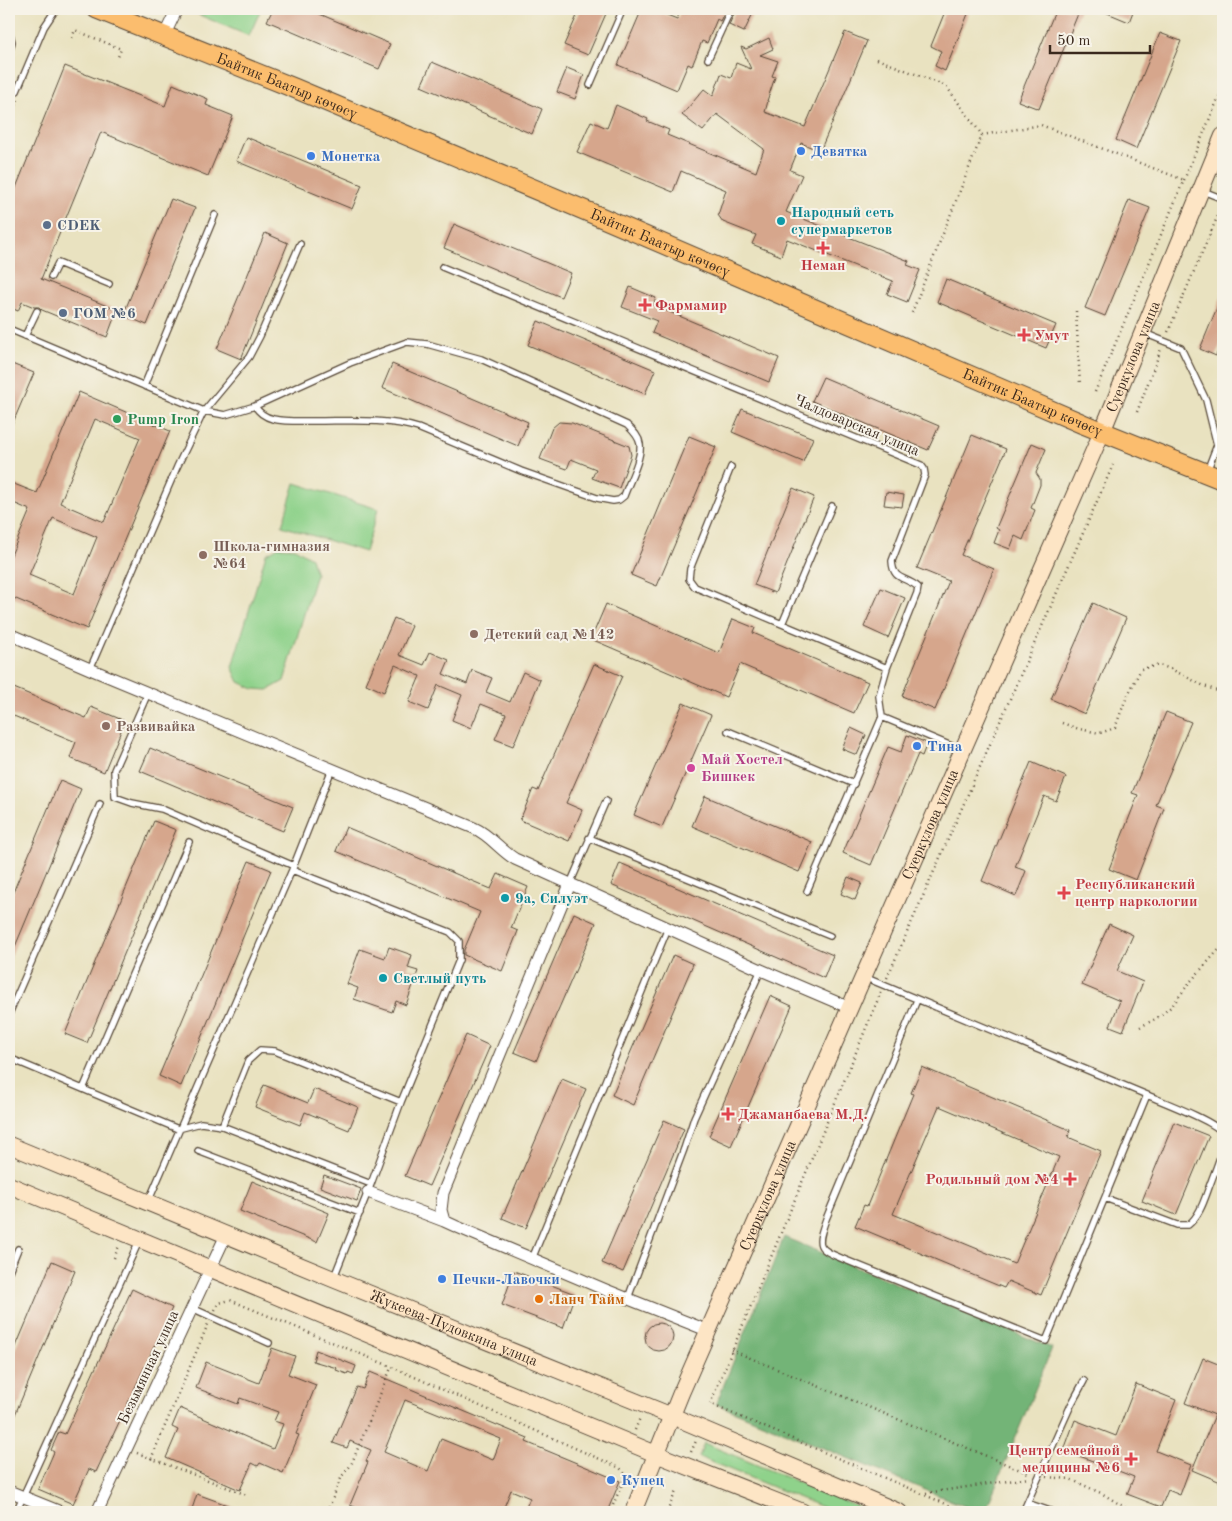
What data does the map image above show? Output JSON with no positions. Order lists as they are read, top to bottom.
{
  "streets": {
    "main road": ["Байтик Баатыр көчөсү", "Суеркулова улица", "Жукеева-Пудовкина улица"],
    "street": ["Безымянная улица"],
    "lane": ["Чалдоварская улица"]
  },
  "crossings": [
    ["Байтик Баатыр көчөсү", "Суеркулова улица"],
    ["Суеркулова улица", "Жукеева-Пудовкина улица"],
    ["Жукеева-Пудовкина улица", "Безымянная улица"]
  ],
  "places": {
    "other": [
      "Девятка",
      "Монетка",
      "Народный сеть супермаркетов",
      "CDEK",
      "ГОМ №6",
      "Pump Iron",
      "Школа-гимназия №64",
      "Детский сад №142",
      "Развивайка",
      "Тина",
      "Май Хостел Бишкек",
      "9а, Силуэт",
      "Светлый путь",
      "Печки-Лавочки",
      "Ланч Тайм",
      "Купец"
    ],
    "health": [
      "Неман",
      "Фармамир",
      "Умут",
      "Республиканский центр наркологии",
      "Джаманбаева М.Д.",
      "Родильный дом №4",
      "Центр семейной медицины №6"
    ]
  },
  "scale_bar": "50 m"
}
